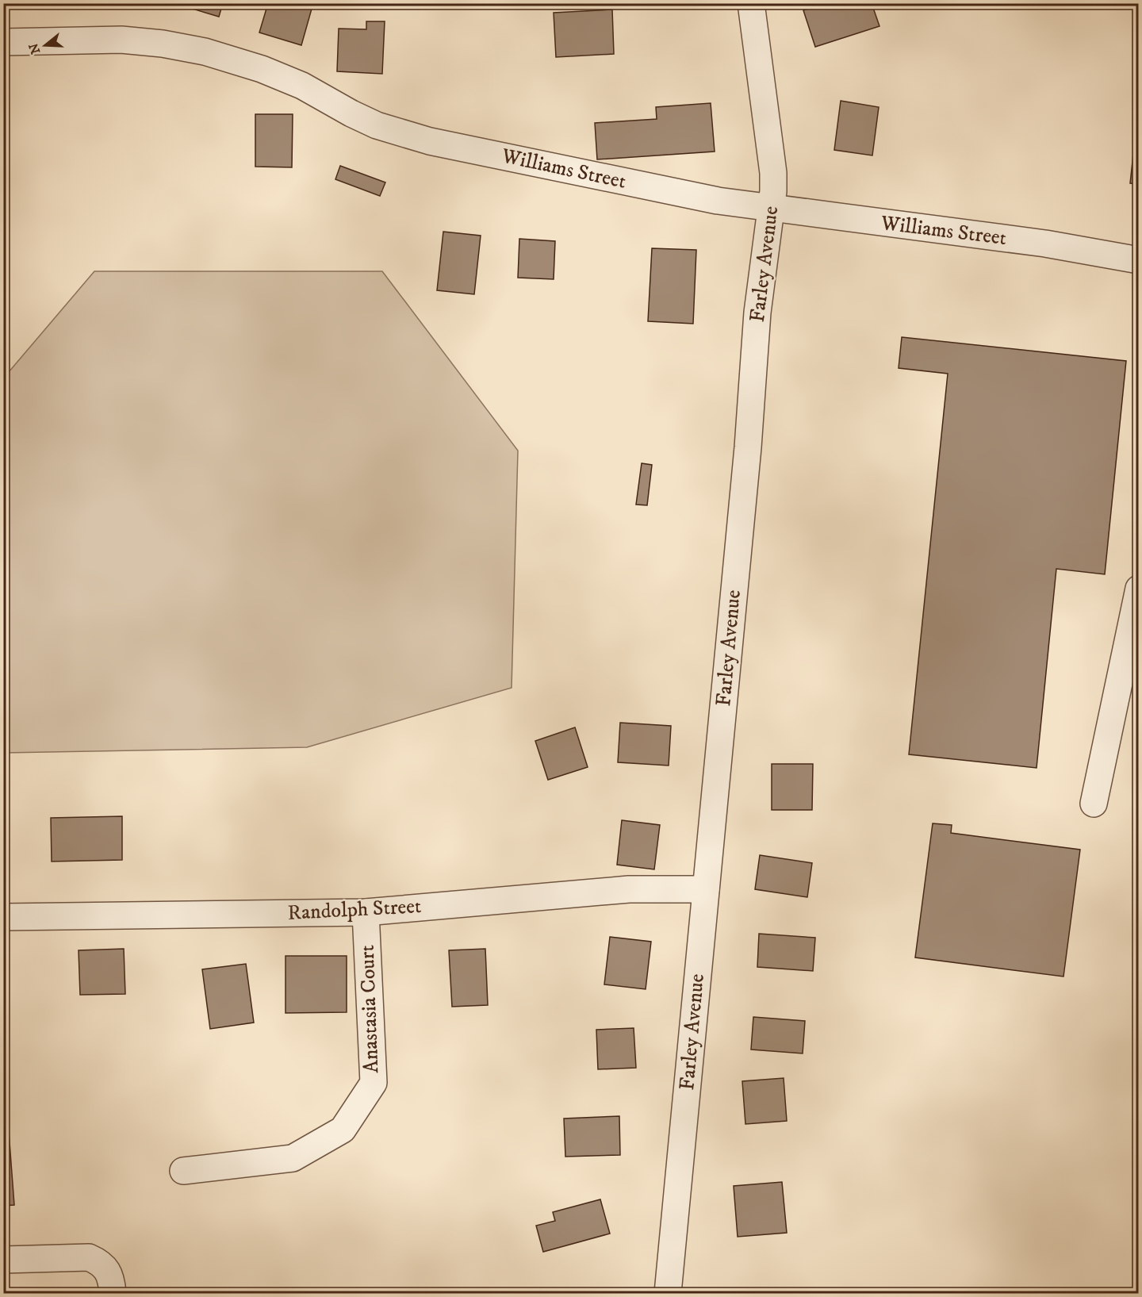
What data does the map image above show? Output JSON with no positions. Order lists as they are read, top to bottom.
{
  "streets": {
    "street": [
      "Williams Street",
      "Farley Avenue",
      "Randolph Street",
      "Anastasia Court"
    ]
  },
  "crossings": [
    ["Williams Street", "Farley Avenue"],
    ["Farley Avenue", "Randolph Street"],
    ["Randolph Street", "Anastasia Court"]
  ],
  "north": "left"
}
